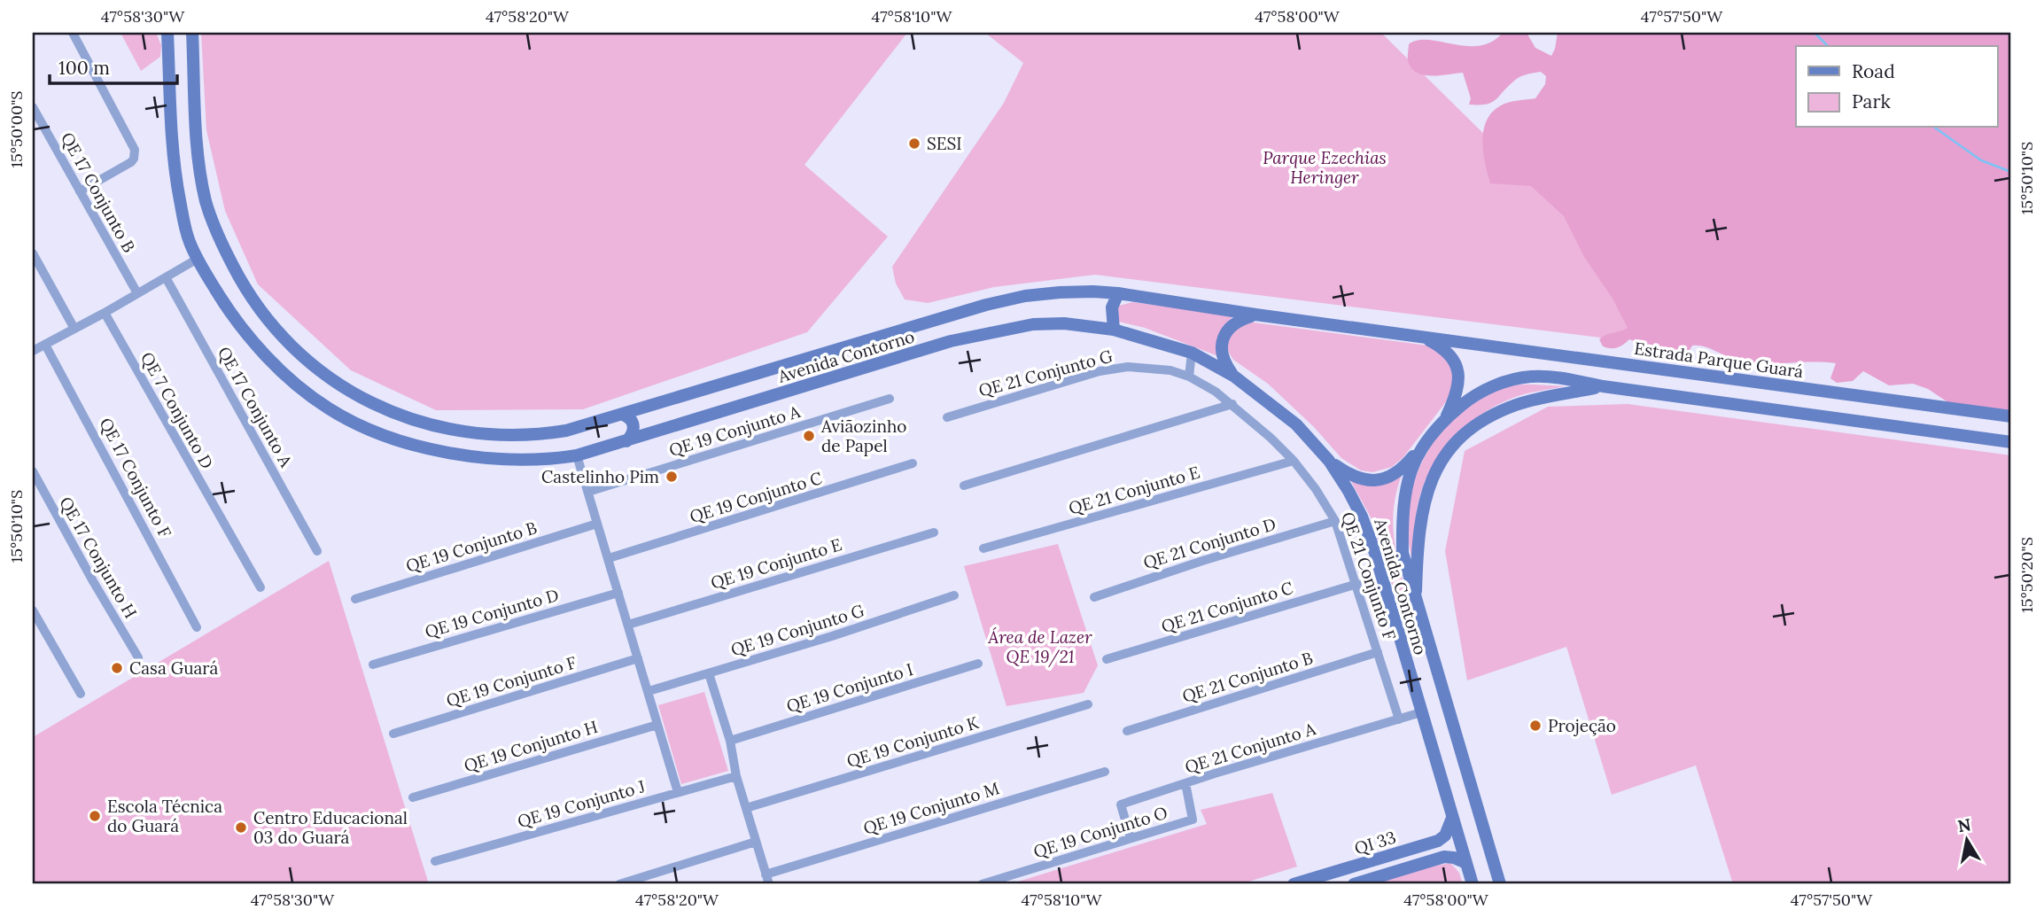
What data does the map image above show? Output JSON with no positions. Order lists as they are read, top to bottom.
{
  "streets": {
    "main road": ["Avenida Contorno", "Estrada Parque Guará", "QI 33"],
    "street": [
      "QE 17 Conjunto B",
      "QE 21 Conjunto G",
      "QE 17 Conjunto A",
      "QE 7 Conjunto D",
      "QE 19 Conjunto A",
      "QE 17 Conjunto F",
      "QE 21 Conjunto E",
      "QE 19 Conjunto C",
      "QE 21 Conjunto D",
      "QE 19 Conjunto B",
      "QE 17 Conjunto H",
      "QE 19 Conjunto E",
      "QE 21 Conjunto F",
      "QE 21 Conjunto C",
      "QE 19 Conjunto D",
      "QE 19 Conjunto G",
      "QE 21 Conjunto B",
      "QE 19 Conjunto F",
      "QE 19 Conjunto I",
      "QE 19 Conjunto K",
      "QE 19 Conjunto H",
      "QE 21 Conjunto A",
      "QE 19 Conjunto J",
      "QE 19 Conjunto M",
      "QE 19 Conjunto O"
    ]
  },
  "crossings": [
    ["Avenida Contorno", "Estrada Parque Guará"],
    ["Avenida Contorno", "QE 21 Conjunto A"],
    ["Avenida Contorno", "QI 33"],
    ["QE 21 Conjunto G", "QE 21 Conjunto F"],
    ["QE 21 Conjunto E", "QE 21 Conjunto F"],
    ["QE 21 Conjunto D", "QE 21 Conjunto F"],
    ["QE 21 Conjunto F", "QE 21 Conjunto C"],
    ["QE 21 Conjunto F", "QE 21 Conjunto B"],
    ["QE 21 Conjunto F", "QE 21 Conjunto A"],
    ["QE 21 Conjunto A", "QE 19 Conjunto O"]
  ],
  "parks": ["Parque Ezechias Heringer", "Área de Lazer QE 19/21"],
  "places": [
    "SESI",
    "Aviãozinho de Papel",
    "Castelinho Pim",
    "Casa Guará",
    "Projeção",
    "Escola Técnica do Guará",
    "Centro Educacional 03 do Guará"
  ],
  "legend": ["Road", "Park"],
  "scale_bar": "100 m",
  "north": "top",
  "coordinates": [
    "47°58'30\"W",
    "47°58'20\"W",
    "47°58'10\"W",
    "47°58'00\"W",
    "47°57'50\"W",
    "15°50'00\"S",
    "15°50'10\"S",
    "15°50'20\"S"
  ]
}
